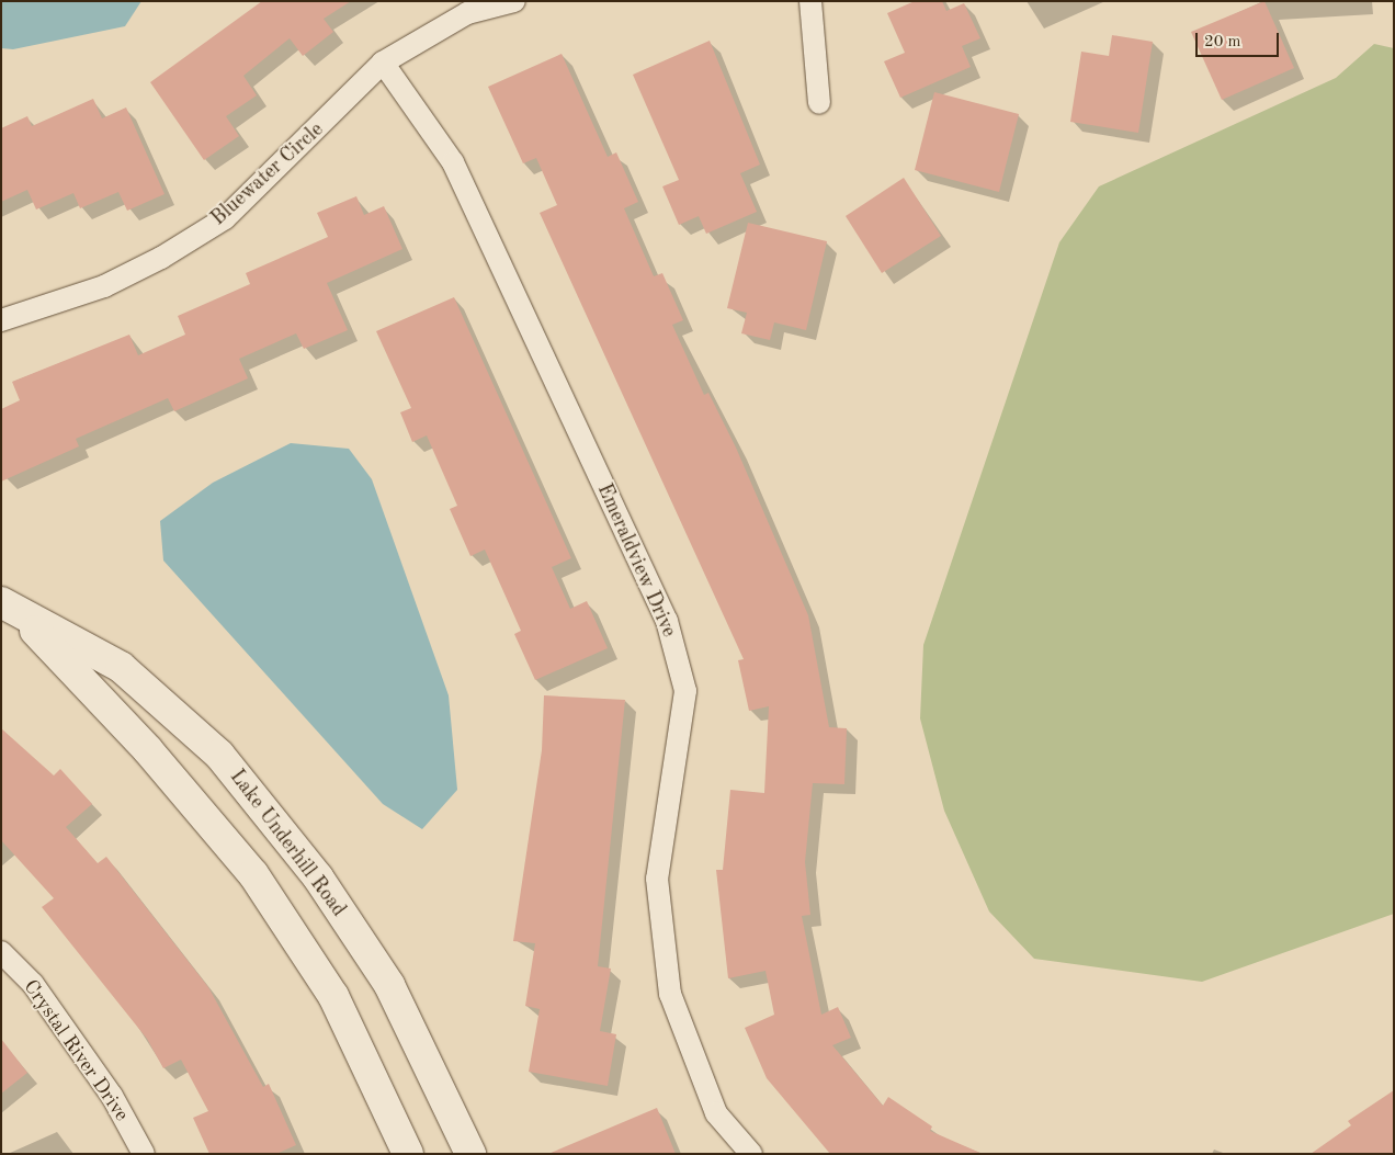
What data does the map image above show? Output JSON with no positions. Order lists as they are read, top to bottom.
{
  "streets": {
    "street": [
      "Bluewater Circle",
      "Emeraldview Drive",
      "Lake Underhill Road",
      "Crystal River Drive"
    ]
  },
  "crossings": [
    ["Bluewater Circle", "Emeraldview Drive"]
  ],
  "scale_bar": "20 m"
}
